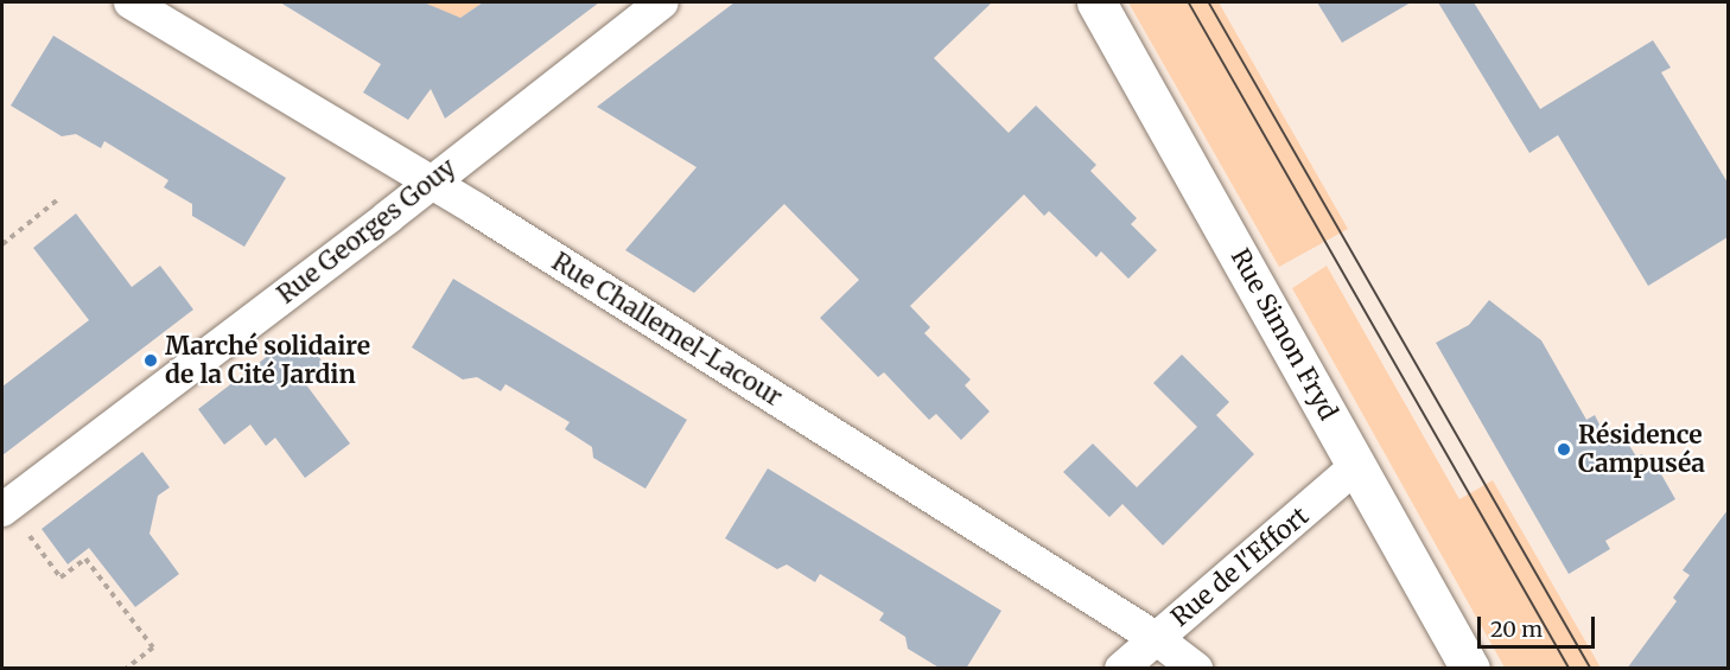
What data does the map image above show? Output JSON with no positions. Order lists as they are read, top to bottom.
{
  "streets": {
    "street": [
      "Rue Georges Gouy",
      "Rue Challemel-Lacour",
      "Rue Simon Fryd",
      "Rue de l'Effort"
    ]
  },
  "crossings": [
    ["Rue Georges Gouy", "Rue Challemel-Lacour"],
    ["Rue Challemel-Lacour", "Rue de l'Effort"],
    ["Rue Simon Fryd", "Rue de l'Effort"]
  ],
  "places": ["Marché solidaire de la Cité Jardin", "Résidence Campuséa"],
  "scale_bar": "20 m"
}
